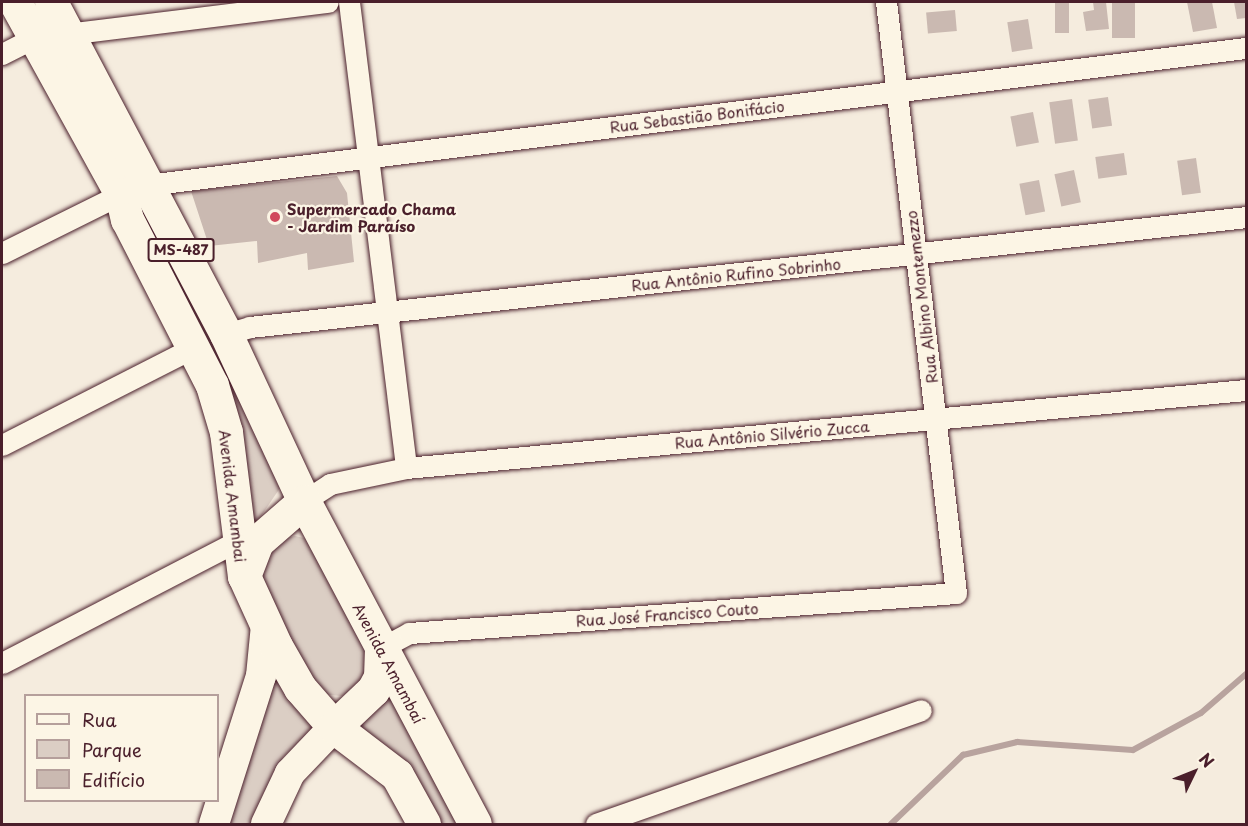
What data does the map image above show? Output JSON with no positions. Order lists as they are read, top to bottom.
{
  "streets": {
    "main road": ["MS-487", "Avenida Amambai", "Avenida Amambaí"],
    "street": [
      "Rua Sebastião Bonifácio",
      "Rua Antônio Rufino Sobrinho",
      "Rua Albino Montemezzo",
      "Rua Antônio Silvério Zucca",
      "Rua José Francisco Couto"
    ]
  },
  "crossings": [
    ["Rua Sebastião Bonifácio", "Rua Albino Montemezzo"],
    ["Rua Sebastião Bonifácio", "Avenida Amambai"],
    ["Rua Antônio Rufino Sobrinho", "Rua Albino Montemezzo"],
    ["Rua Antônio Rufino Sobrinho", "Avenida Amambai"],
    ["Rua Albino Montemezzo", "Rua Antônio Silvério Zucca"],
    ["Rua Albino Montemezzo", "Rua José Francisco Couto"],
    ["Rua Antônio Silvério Zucca", "Avenida Amambai"],
    ["Rua Antônio Silvério Zucca", "Avenida Amambaí"],
    ["Avenida Amambai", "Avenida Amambaí"],
    ["Rua José Francisco Couto", "Avenida Amambaí"]
  ],
  "places": ["Supermercado Chama - Jardim Paraíso"],
  "legend": ["Rua", "Parque", "Edifício"],
  "north": "top right"
}
